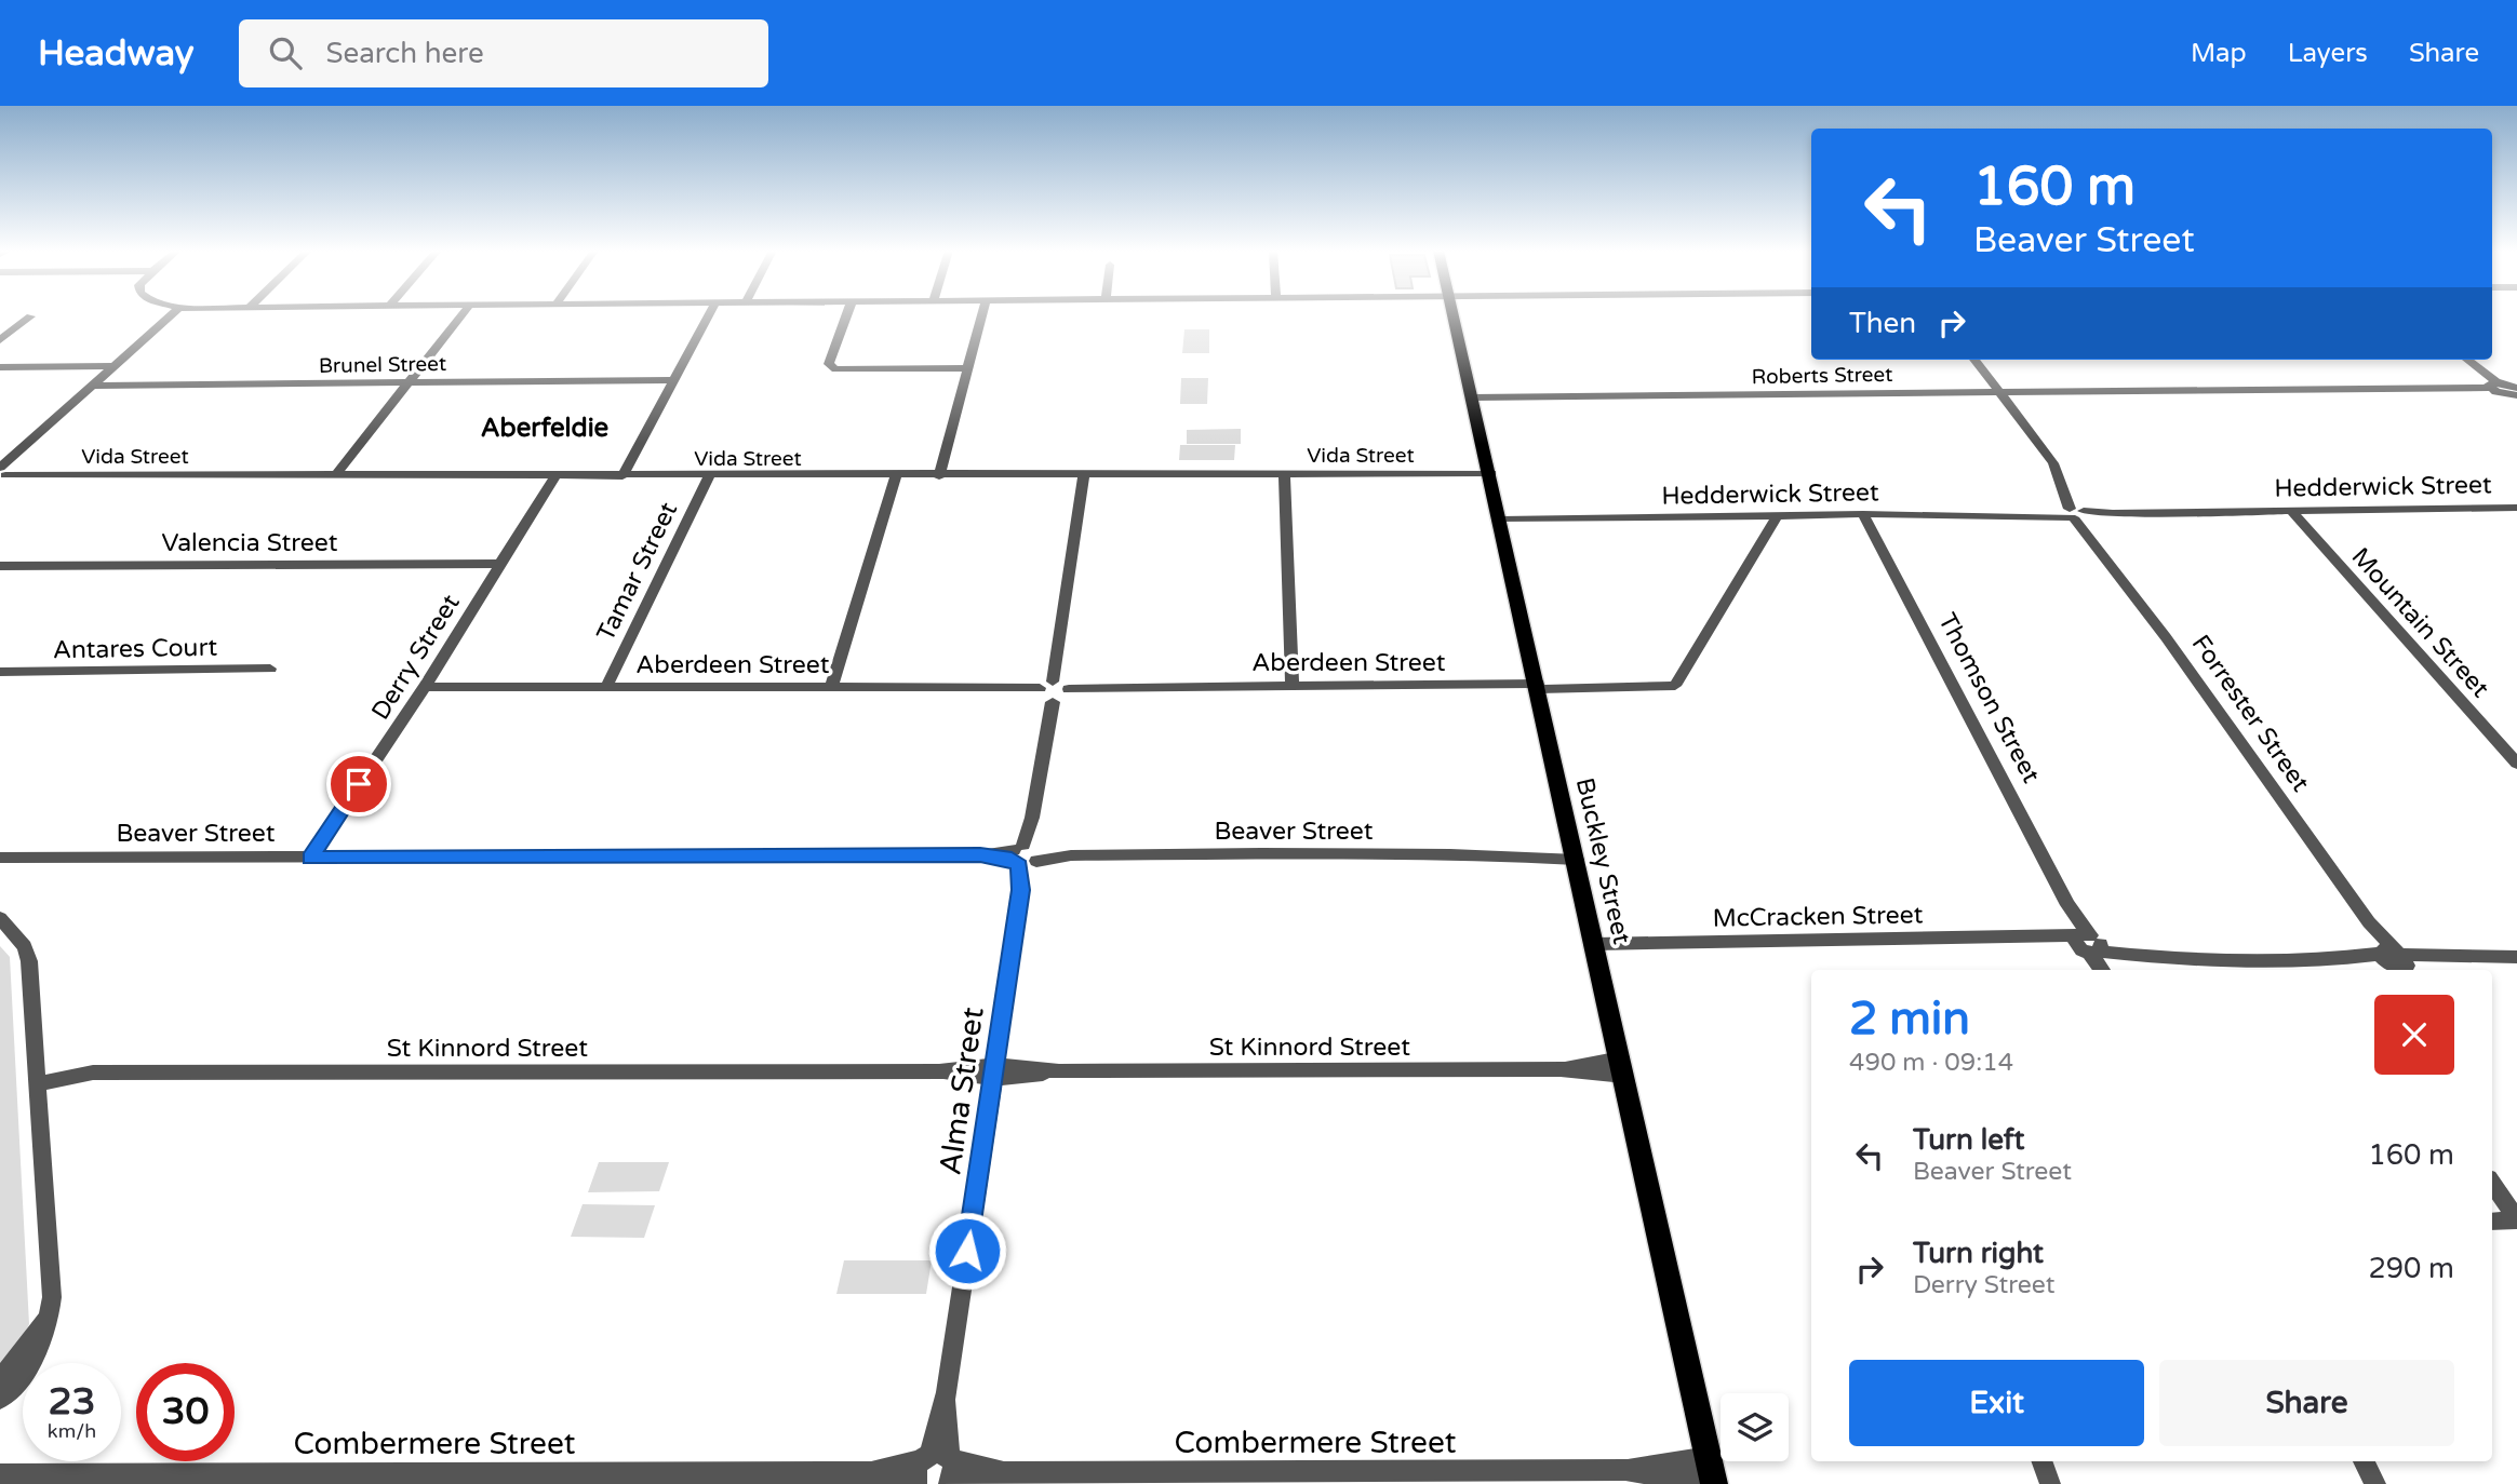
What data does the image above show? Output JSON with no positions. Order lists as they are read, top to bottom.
{
  "streets": {
    "main road": ["Buckley Street"],
    "street": [
      "Brunel Street",
      "Roberts Street",
      "Vida Street",
      "Hedderwick Street",
      "Valencia Street",
      "Tamar Street",
      "Mountain Street",
      "Antares Court",
      "Derry Street",
      "Aberdeen Street",
      "Thomson Street",
      "Forrester Street",
      "Beaver Street",
      "McCracken Street",
      "St Kinnord Street",
      "Alma Street",
      "Combermere Street"
    ]
  },
  "crossings": [
    ["Roberts Street", "Forrester Street"],
    ["Roberts Street", "Buckley Street"],
    ["Vida Street", "Tamar Street"],
    ["Vida Street", "Derry Street"],
    ["Vida Street", "Buckley Street"],
    ["Hedderwick Street", "Mountain Street"],
    ["Hedderwick Street", "Aberdeen Street"],
    ["Hedderwick Street", "Thomson Street"],
    ["Hedderwick Street", "Forrester Street"],
    ["Hedderwick Street", "Buckley Street"],
    ["Valencia Street", "Derry Street"],
    ["Tamar Street", "Aberdeen Street"],
    ["Derry Street", "Aberdeen Street"],
    ["Derry Street", "Beaver Street"],
    ["Aberdeen Street", "Buckley Street"],
    ["Thomson Street", "McCracken Street"],
    ["Forrester Street", "McCracken Street"],
    ["Beaver Street", "Buckley Street"],
    ["Beaver Street", "Alma Street"],
    ["Buckley Street", "McCracken Street"],
    ["Buckley Street", "St Kinnord Street"],
    ["Buckley Street", "Combermere Street"],
    ["St Kinnord Street", "Alma Street"],
    ["Alma Street", "Combermere Street"]
  ],
  "districts": ["Aberfeldie"],
  "page": {
    "header": "Headway",
    "search": "Search here",
    "nav": ["Map", "Layers", "Share"],
    "turn": ["160 m", "Beaver Street"],
    "then": "Then",
    "heading": ["2 min", "490 m · 09:14"],
    "list": [
      {
        "name": "Turn left",
        "note": "Beaver Street",
        "value": "160 m"
      },
      {
        "name": "Turn right",
        "note": "Derry Street",
        "value": "290 m"
      }
    ],
    "buttons": ["Exit", "Share"],
    "speed": "23 km/h",
    "limit": "30"
  }
}
